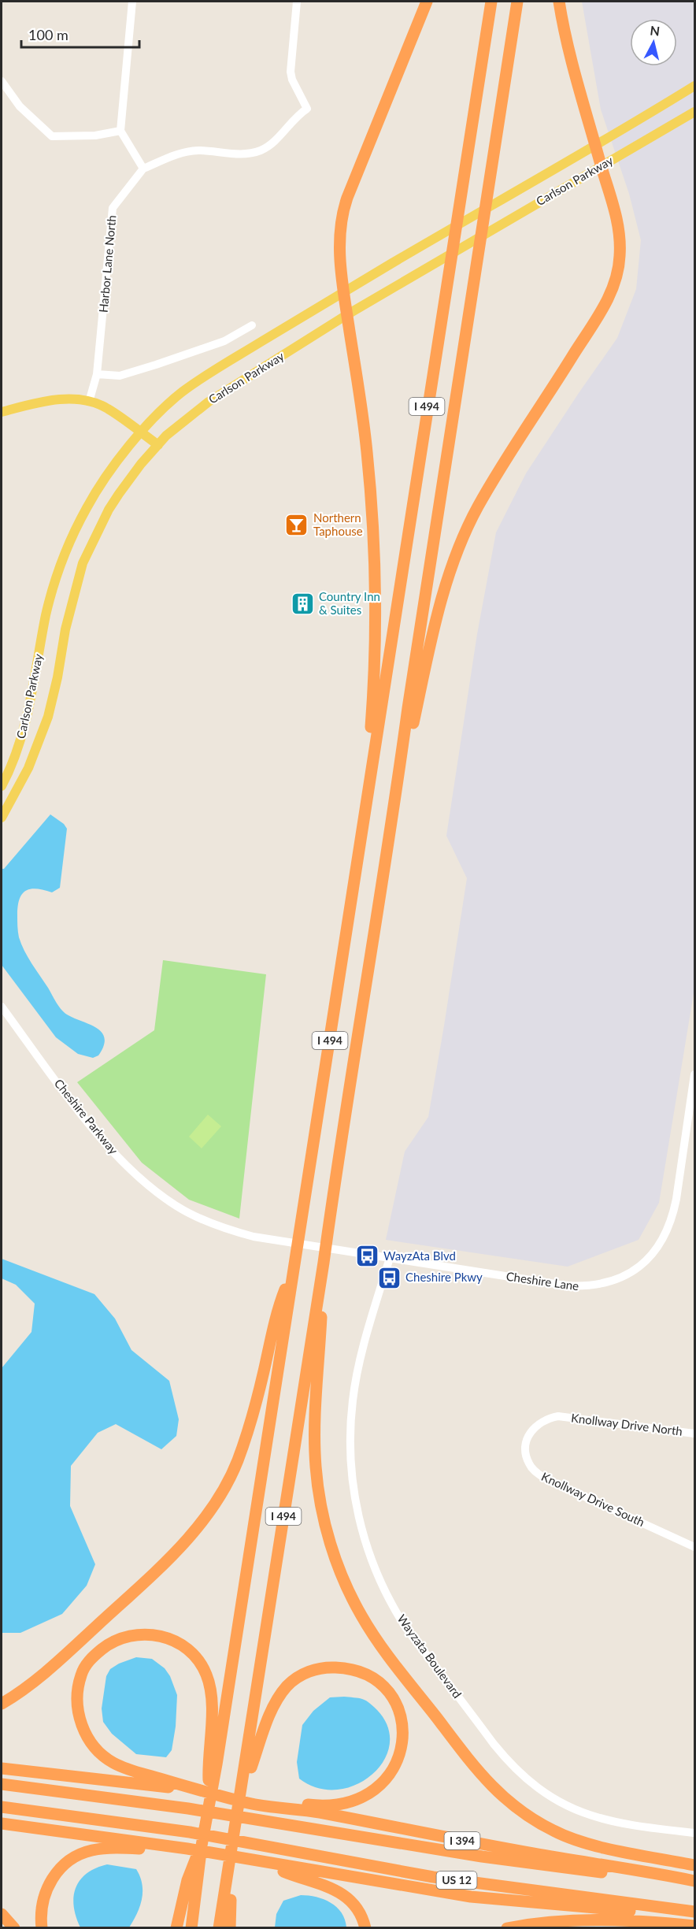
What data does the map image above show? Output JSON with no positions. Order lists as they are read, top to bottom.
{
  "streets": {
    "highway": ["I 494", "I 394", "US 12"],
    "main road": ["Carlson Parkway"],
    "street": [
      "Harbor Lane North",
      "Cheshire Parkway",
      "Cheshire Lane",
      "Knollway Drive North",
      "Knollway Drive South",
      "Wayzata Boulevard"
    ]
  },
  "crossings": [
    ["I 494", "I 394"],
    ["Cheshire Parkway", "Cheshire Lane"],
    ["Cheshire Lane", "Wayzata Boulevard"],
    ["Knollway Drive North", "Knollway Drive South"]
  ],
  "places": {
    "bar": ["Northern Taphouse"],
    "building": ["Country Inn & Suites"],
    "bus stop": ["WayzAta Blvd", "Cheshire Pkwy"]
  },
  "scale_bar": "100 m",
  "north": "top"
}
